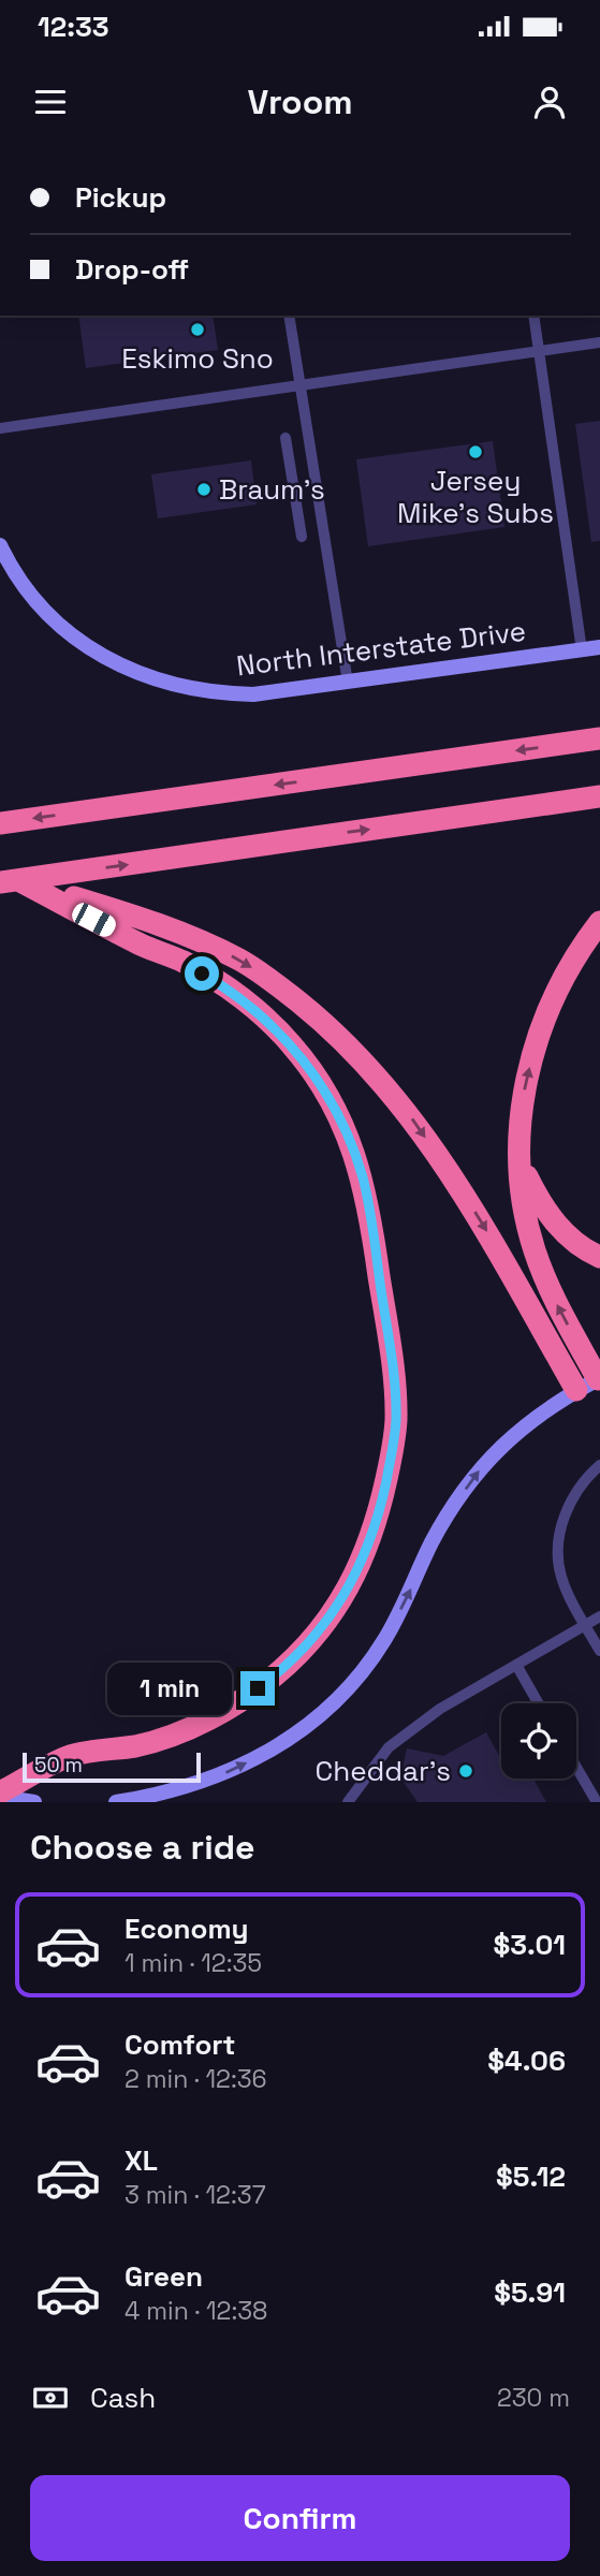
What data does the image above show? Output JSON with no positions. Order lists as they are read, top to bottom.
{
  "streets": {
    "main road": ["North Interstate Drive"]
  },
  "places": [
    "Eskimo Sno",
    "Jersey Mike's Subs",
    "Braum's",
    "Cheddar's"
  ],
  "scale_bar": "50 m",
  "page": {
    "status": "12:33",
    "header": "Vroom",
    "banner": ["Pickup", "Drop-off"],
    "bubble": "1 min",
    "scale": "50 m",
    "heading": "Choose a ride",
    "list": [
      {
        "name": "Economy",
        "note": "1 min · 12:35",
        "value": "$3.01"
      },
      {
        "name": "Comfort",
        "note": "2 min · 12:36",
        "value": "$4.06"
      },
      {
        "name": "XL",
        "note": "3 min · 12:37",
        "value": "$5.12"
      },
      {
        "name": "Green",
        "note": "4 min · 12:38",
        "value": "$5.91"
      }
    ],
    "pay": ["Cash", "230 m"],
    "buttons": "Confirm"
  }
}
